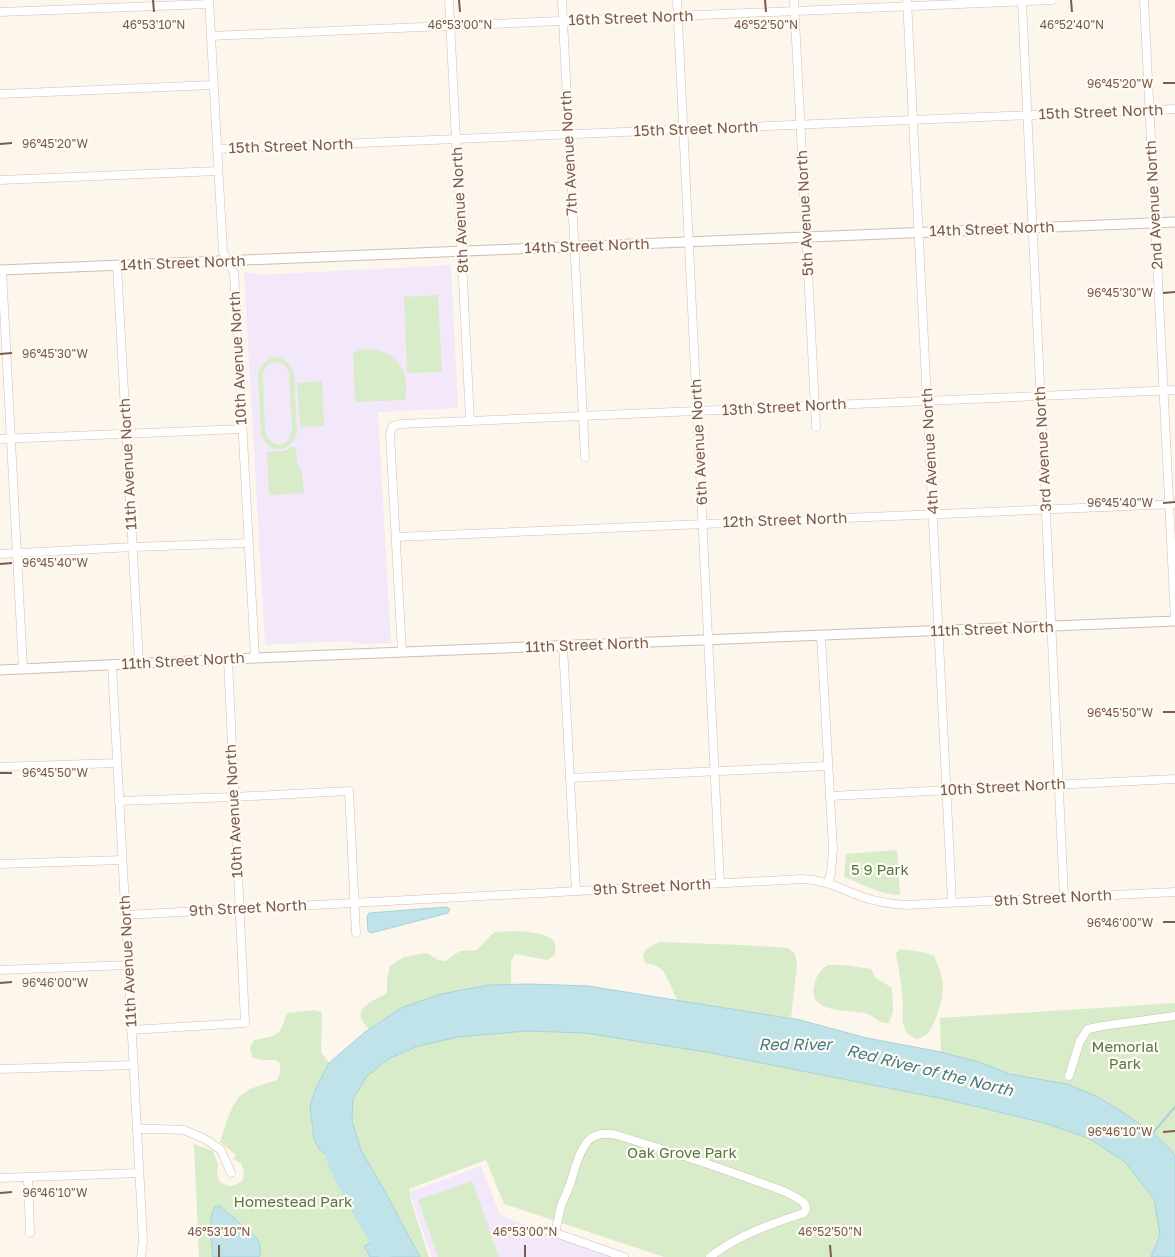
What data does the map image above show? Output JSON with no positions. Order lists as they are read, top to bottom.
{
  "streets": {
    "street": [
      "16th Street North",
      "15th Street North",
      "7th Avenue North",
      "2nd Avenue North",
      "8th Avenue North",
      "5th Avenue North",
      "14th Street North",
      "10th Avenue North",
      "13th Street North",
      "6th Avenue North",
      "3rd Avenue North",
      "4th Avenue North",
      "11th Avenue North",
      "12th Street North",
      "11th Street North",
      "10th Street North",
      "9th Street North"
    ]
  },
  "crossings": [
    ["16th Street North", "7th Avenue North"],
    ["16th Street North", "8th Avenue North"],
    ["16th Street North", "5th Avenue North"],
    ["16th Street North", "10th Avenue North"],
    ["16th Street North", "6th Avenue North"],
    ["16th Street North", "3rd Avenue North"],
    ["16th Street North", "4th Avenue North"],
    ["15th Street North", "7th Avenue North"],
    ["15th Street North", "2nd Avenue North"],
    ["15th Street North", "8th Avenue North"],
    ["15th Street North", "5th Avenue North"],
    ["15th Street North", "10th Avenue North"],
    ["15th Street North", "6th Avenue North"],
    ["15th Street North", "3rd Avenue North"],
    ["15th Street North", "4th Avenue North"],
    ["7th Avenue North", "14th Street North"],
    ["7th Avenue North", "13th Street North"],
    ["2nd Avenue North", "14th Street North"],
    ["2nd Avenue North", "13th Street North"],
    ["2nd Avenue North", "12th Street North"],
    ["2nd Avenue North", "11th Street North"],
    ["8th Avenue North", "14th Street North"],
    ["8th Avenue North", "13th Street North"],
    ["5th Avenue North", "14th Street North"],
    ["5th Avenue North", "13th Street North"],
    ["14th Street North", "10th Avenue North"],
    ["14th Street North", "6th Avenue North"],
    ["14th Street North", "3rd Avenue North"],
    ["14th Street North", "4th Avenue North"],
    ["14th Street North", "11th Avenue North"],
    ["10th Avenue North", "11th Avenue North"],
    ["10th Avenue North", "11th Street North"],
    ["10th Avenue North", "9th Street North"],
    ["13th Street North", "6th Avenue North"],
    ["13th Street North", "3rd Avenue North"],
    ["13th Street North", "4th Avenue North"],
    ["13th Street North", "12th Street North"],
    ["6th Avenue North", "12th Street North"],
    ["6th Avenue North", "11th Street North"],
    ["6th Avenue North", "9th Street North"],
    ["3rd Avenue North", "12th Street North"],
    ["3rd Avenue North", "11th Street North"],
    ["3rd Avenue North", "10th Street North"],
    ["3rd Avenue North", "9th Street North"],
    ["4th Avenue North", "12th Street North"],
    ["4th Avenue North", "11th Street North"],
    ["4th Avenue North", "10th Street North"],
    ["4th Avenue North", "9th Street North"],
    ["11th Avenue North", "11th Street North"],
    ["11th Avenue North", "9th Street North"]
  ],
  "water": ["Red River", "Red River of the North"],
  "parks": [
    "5 9 Park",
    "Memorial Park",
    "Oak Grove Park",
    "Homestead Park"
  ],
  "coordinates": [
    "46°53'10\"N",
    "46°53'00\"N",
    "46°52'50\"N",
    "46°52'40\"N",
    "96°45'20\"W",
    "96°45'30\"W",
    "96°45'40\"W",
    "96°45'50\"W",
    "96°46'00\"W",
    "96°46'10\"W"
  ]
}
